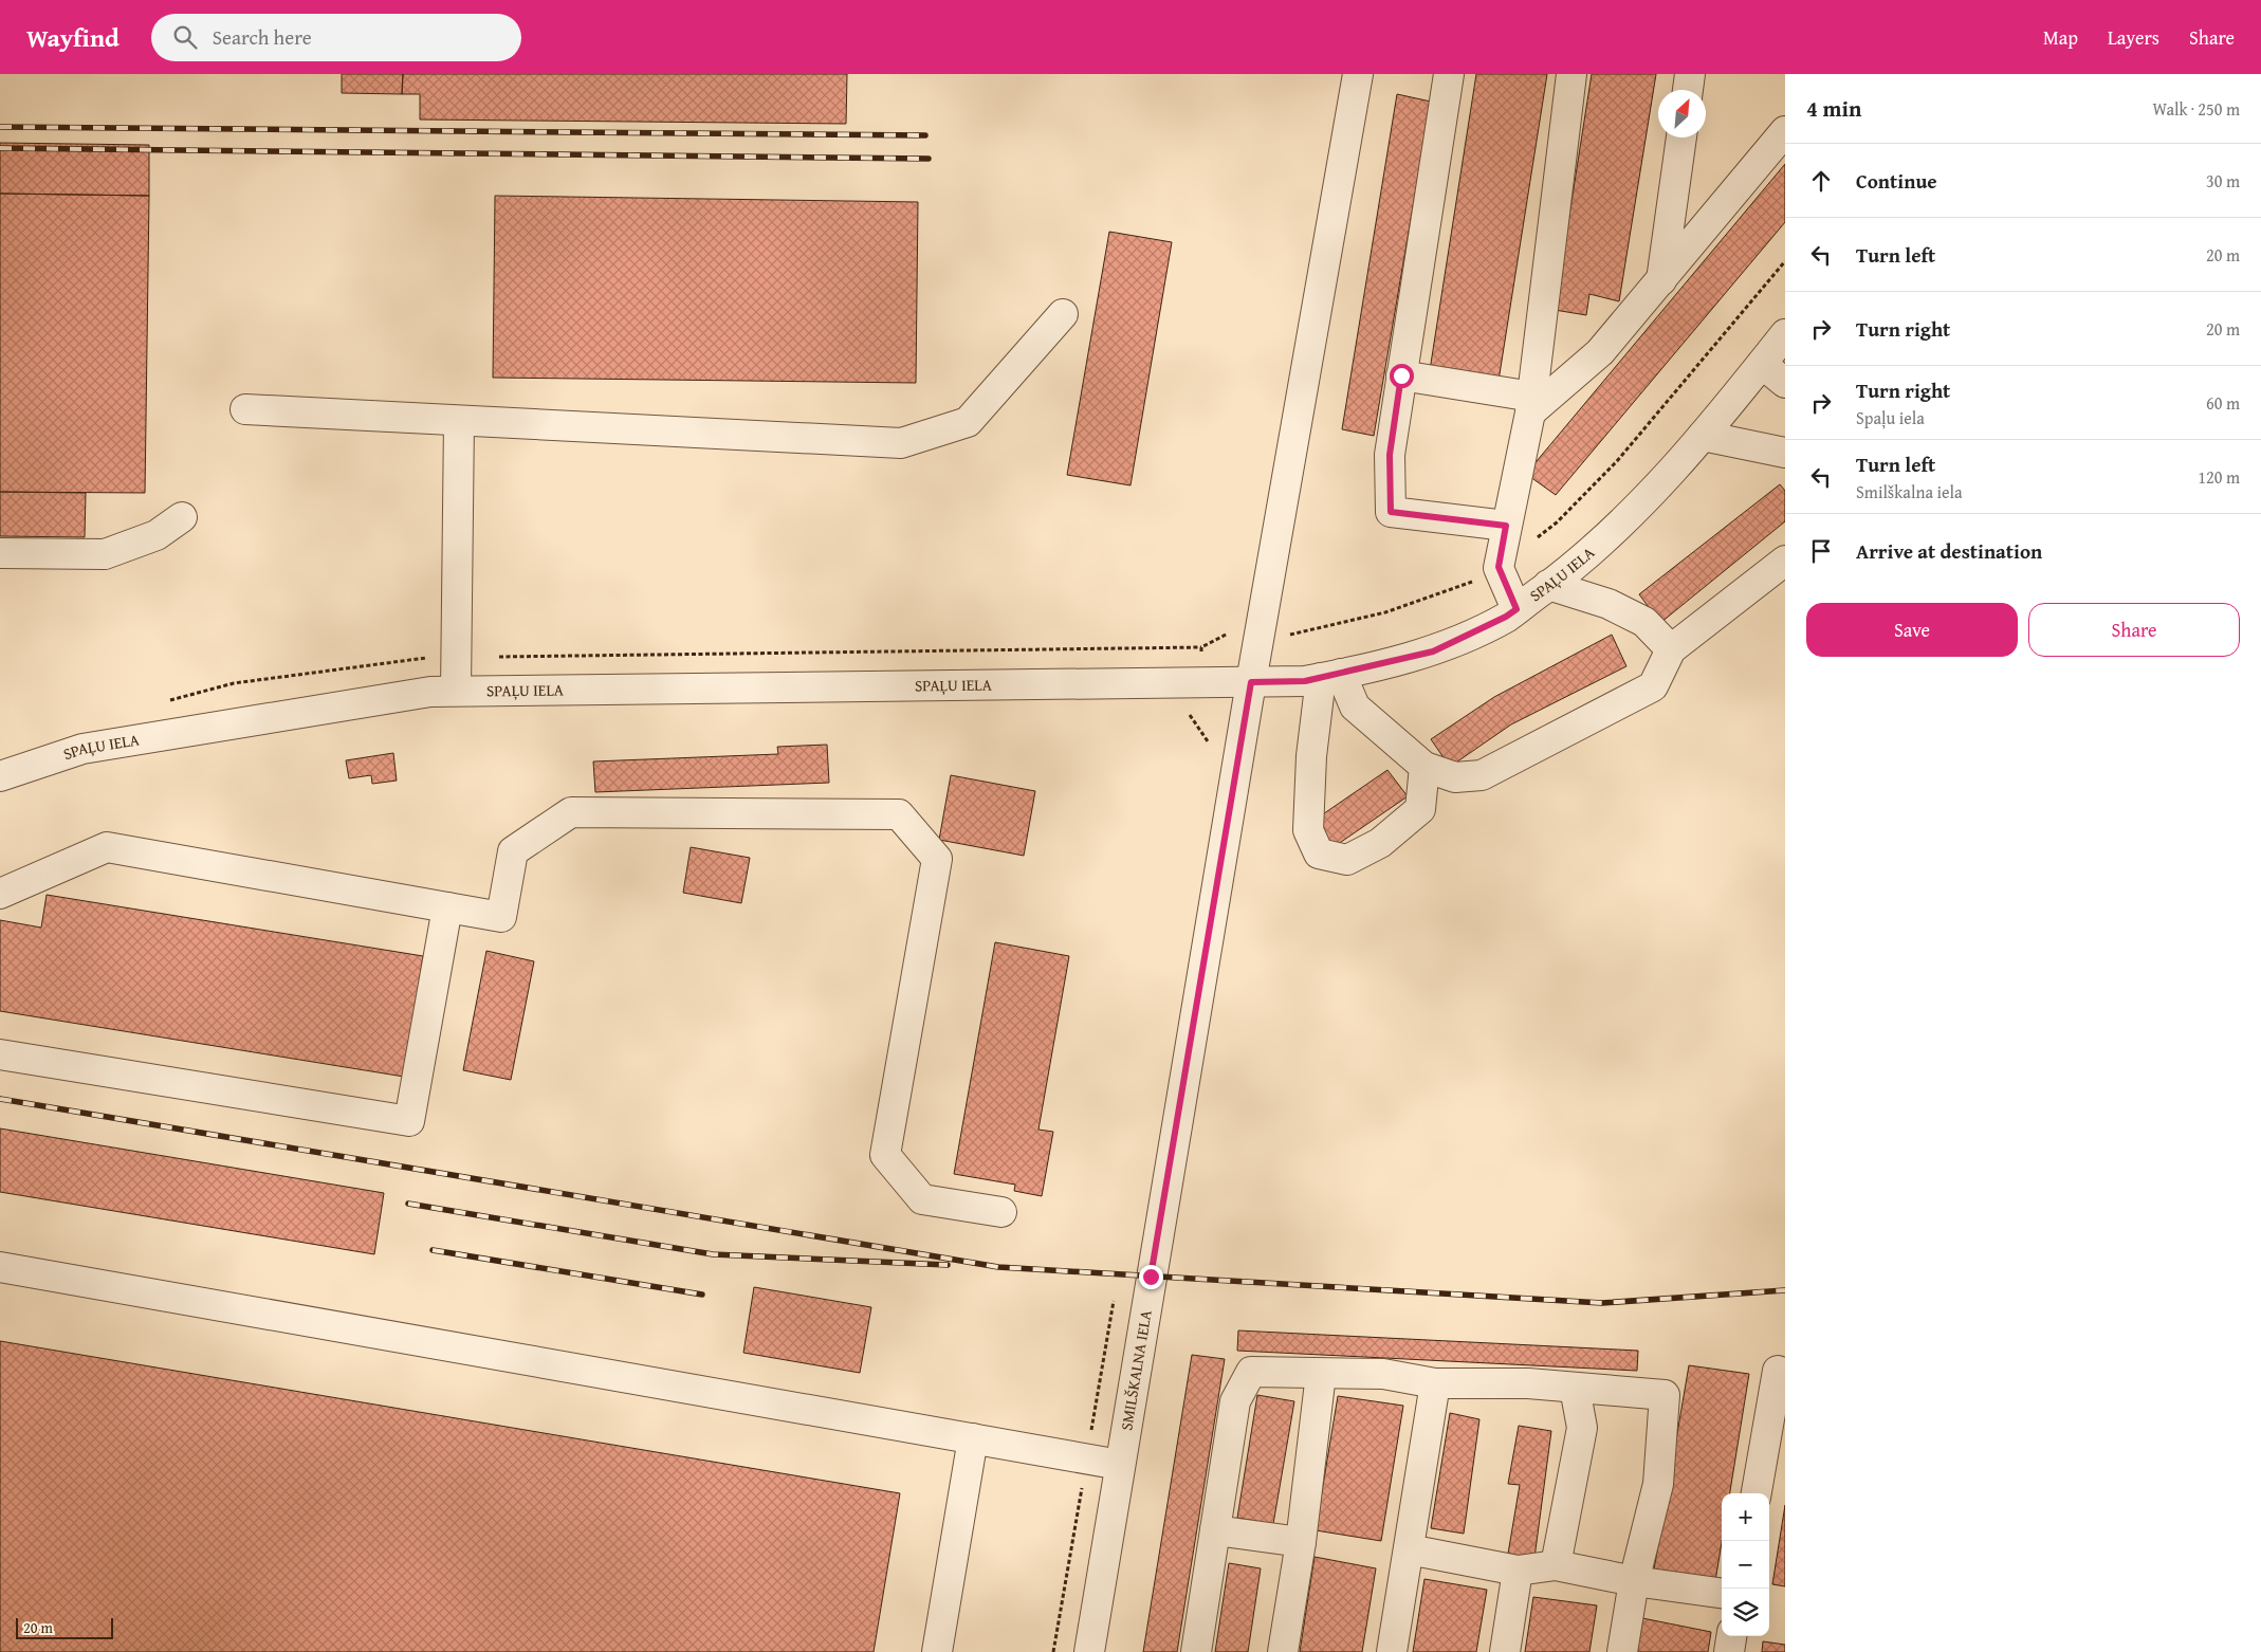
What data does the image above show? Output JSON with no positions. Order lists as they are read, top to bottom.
{
  "streets": {
    "street": ["SPAĻU IELA", "SMILŠKALNA IELA"]
  },
  "crossings": [
    ["SPAĻU IELA", "SMILŠKALNA IELA"]
  ],
  "scale_bar": "20 m",
  "north": "top right",
  "page": {
    "header": "Wayfind",
    "search": "Search here",
    "nav": ["Map", "Layers", "Share"],
    "heading": ["4 min", "Walk · 250 m"],
    "list": [
      ["Continue", "30 m"],
      ["Turn left", "20 m"],
      ["Turn right", "20 m"],
      ["Turn right", "Spaļu iela", "60 m"],
      ["Turn left", "Smilškalna iela", "120 m"],
      "Arrive at destination"
    ],
    "buttons": ["Save", "Share"],
    "map_buttons": ["+", "−"],
    "scale": "20 m"
  }
}
